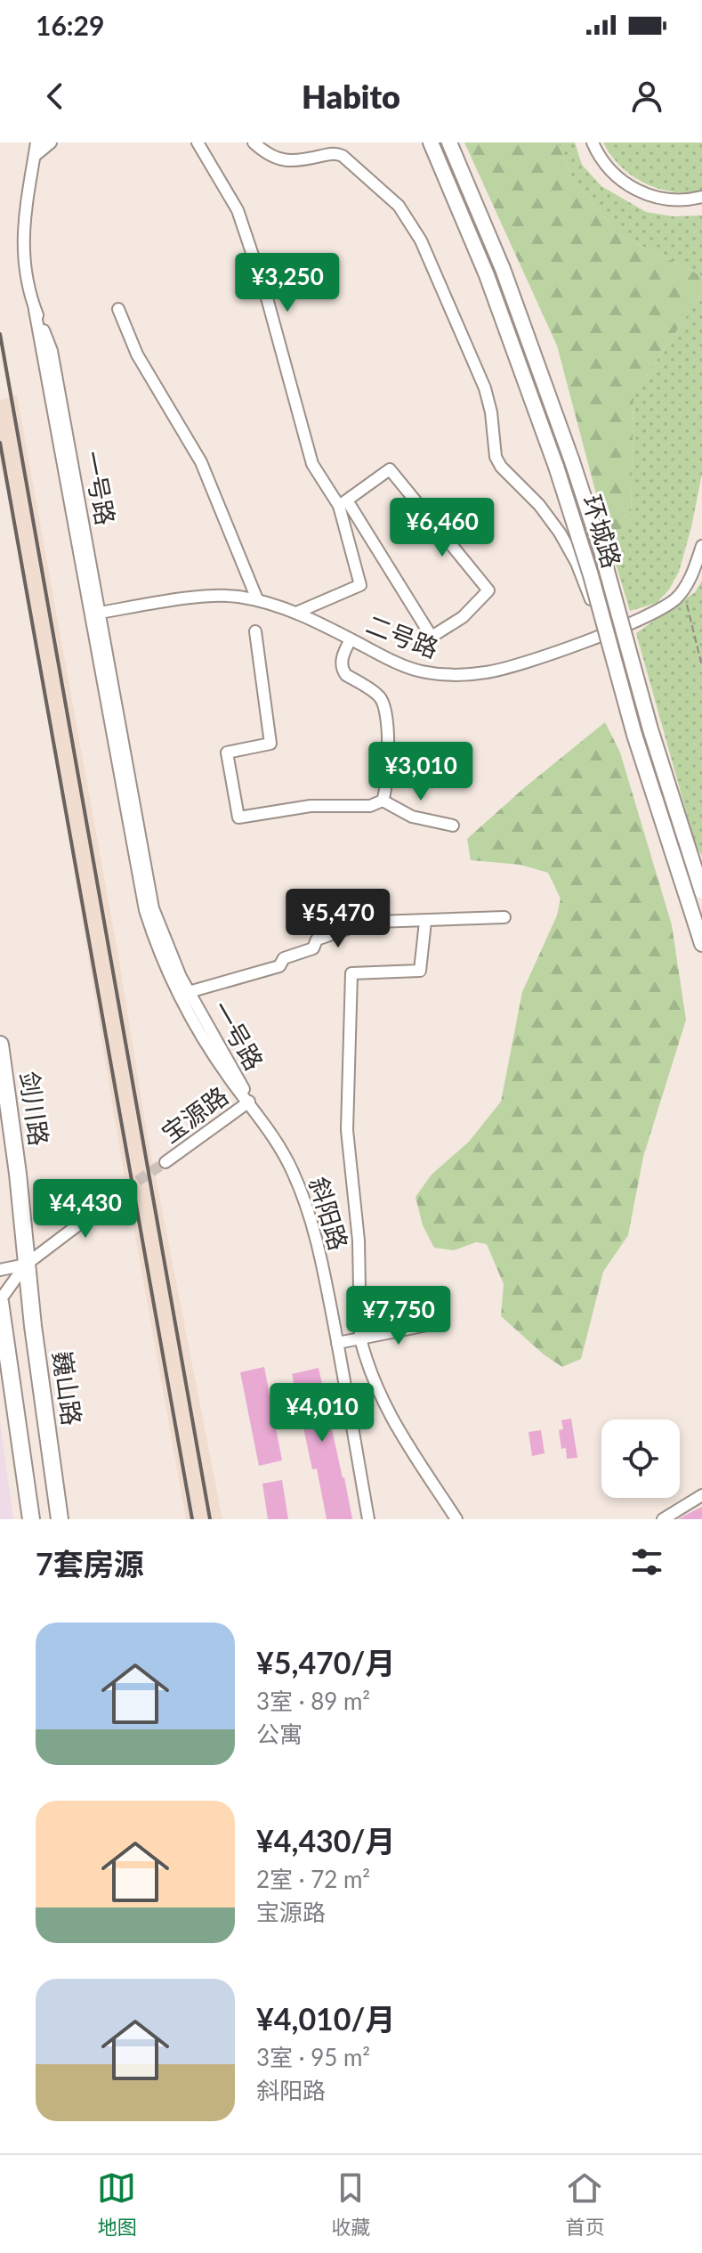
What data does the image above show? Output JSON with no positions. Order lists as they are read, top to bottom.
{
  "streets": {
    "highway": ["剑川路", "巍山路"],
    "main road": ["环城路"],
    "street": [
      "一号路",
      "二号路",
      "宝源路",
      "斜阳路"
    ]
  },
  "crossings": [
    ["一号路", "二号路"],
    ["一号路", "宝源路"],
    ["一号路", "斜阳路"],
    ["剑川路", "巍山路"],
    ["宝源路", "斜阳路"]
  ],
  "page": {
    "status": "16:29",
    "header": "Habito",
    "price": [
      "¥3,250",
      "¥6,460",
      "¥3,010",
      "¥5,470",
      "¥4,430",
      "¥7,750",
      "¥4,010"
    ],
    "heading": "7套房源",
    "list": [
      {
        "name": "¥5,470/月",
        "note": "3室 · 89 m² · 公寓"
      },
      {
        "name": "¥4,430/月",
        "note": "2室 · 72 m² · 宝源路"
      },
      {
        "name": "¥4,010/月",
        "note": "3室 · 95 m² · 斜阳路"
      }
    ],
    "tabs": ["地图", "收藏", "首页"]
  }
}
